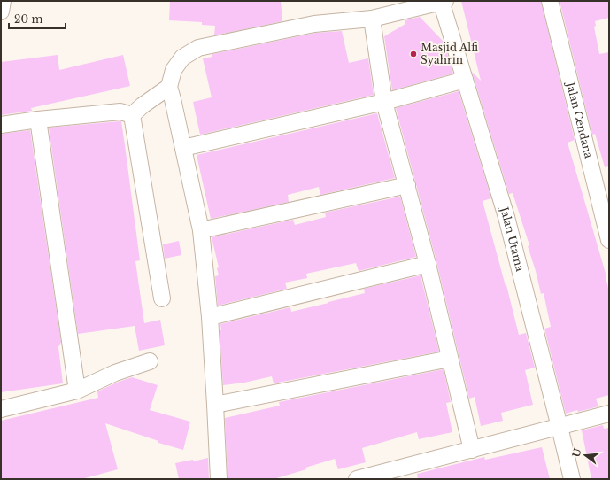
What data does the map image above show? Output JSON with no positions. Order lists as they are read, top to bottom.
{
  "streets": {
    "street": ["Jalan Cendana", "Jalan Utama"]
  },
  "places": ["Masjid Alfi Syahrin"],
  "scale_bar": "20 m",
  "north": "left"
}
